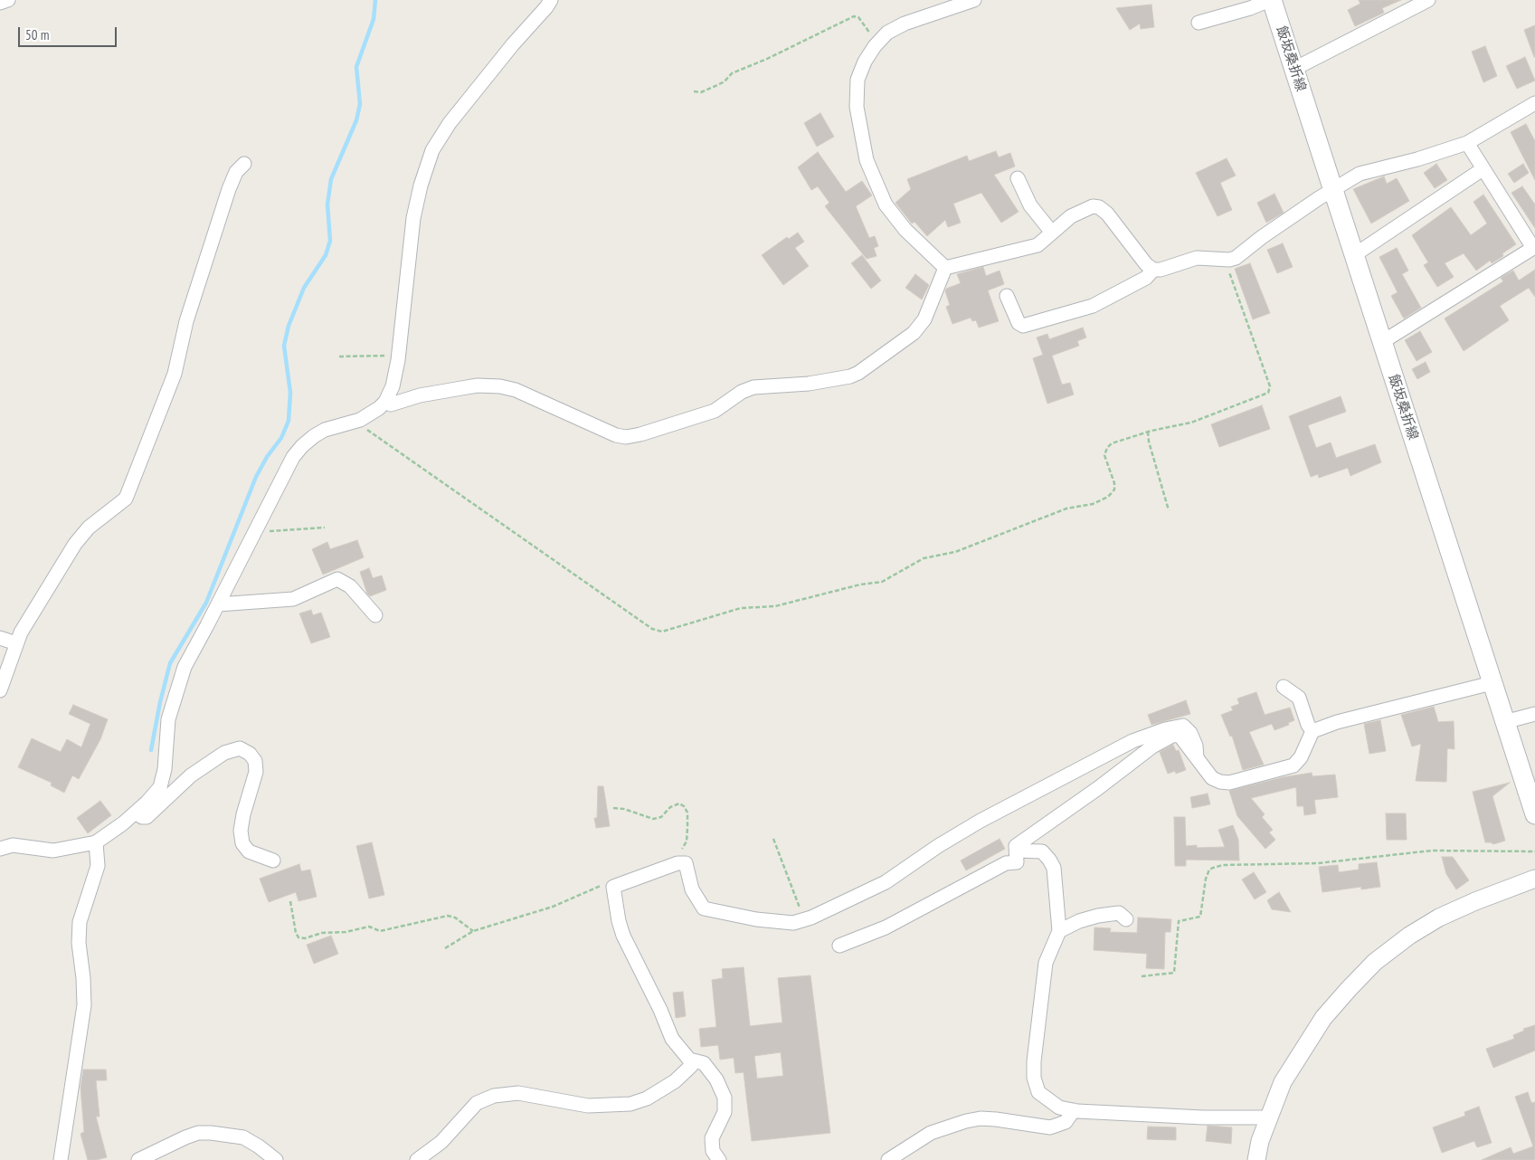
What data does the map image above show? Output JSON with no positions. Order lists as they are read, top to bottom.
{
  "streets": {
    "main road": ["飯坂桑折線"]
  },
  "scale_bar": "50 m"
}
